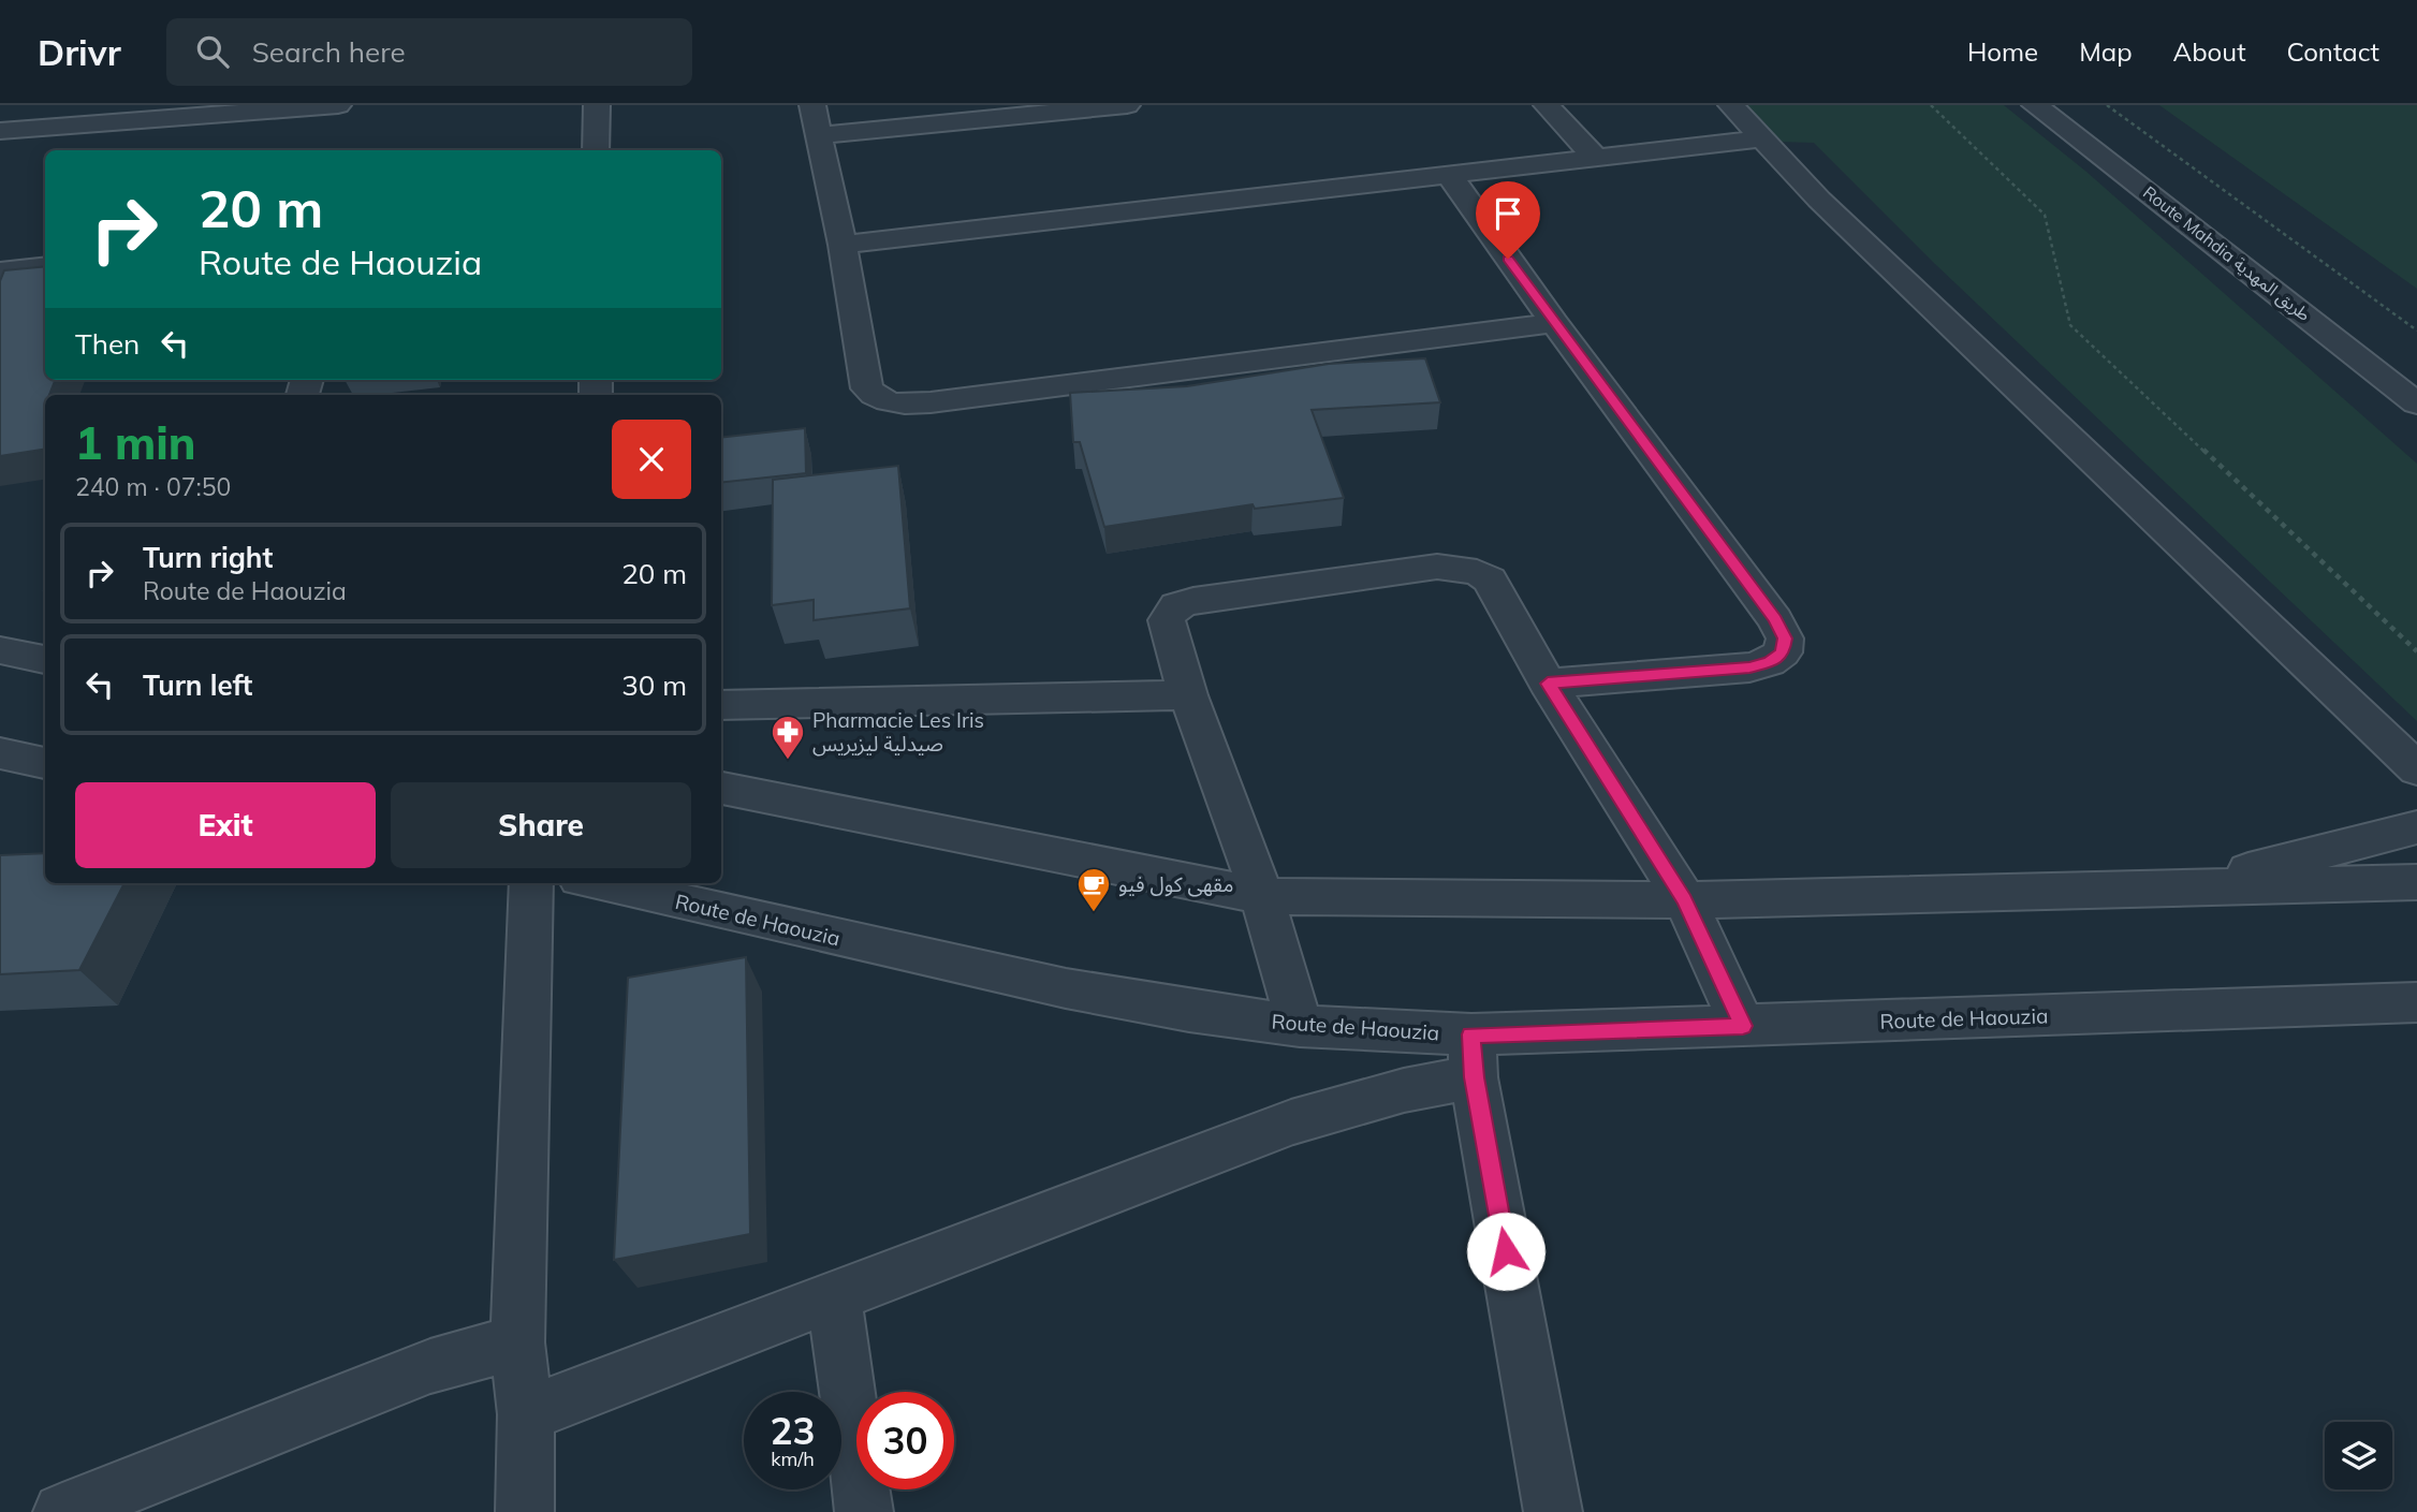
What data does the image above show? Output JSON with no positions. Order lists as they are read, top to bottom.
{
  "streets": {
    "street": ["Route Mahdia طريق المهدية", "Route de Haouzia"]
  },
  "places": {
    "pharmacy": ["Pharmacie Les Iris صيدلية ليزيريس"],
    "cafe": ["مقهى كول فيو"]
  },
  "page": {
    "header": "Drivr",
    "search": "Search here",
    "nav": [
      "Home",
      "Map",
      "About",
      "Contact"
    ],
    "turn": ["20 m", "Route de Haouzia"],
    "then": "Then",
    "heading": ["1 min", "240 m · 07:50"],
    "list": [
      {
        "name": "Turn right",
        "note": "Route de Haouzia",
        "value": "20 m"
      },
      {
        "name": "Turn left",
        "value": "30 m"
      }
    ],
    "buttons": ["Exit", "Share"],
    "speed": "23 km/h",
    "limit": "30"
  }
}
